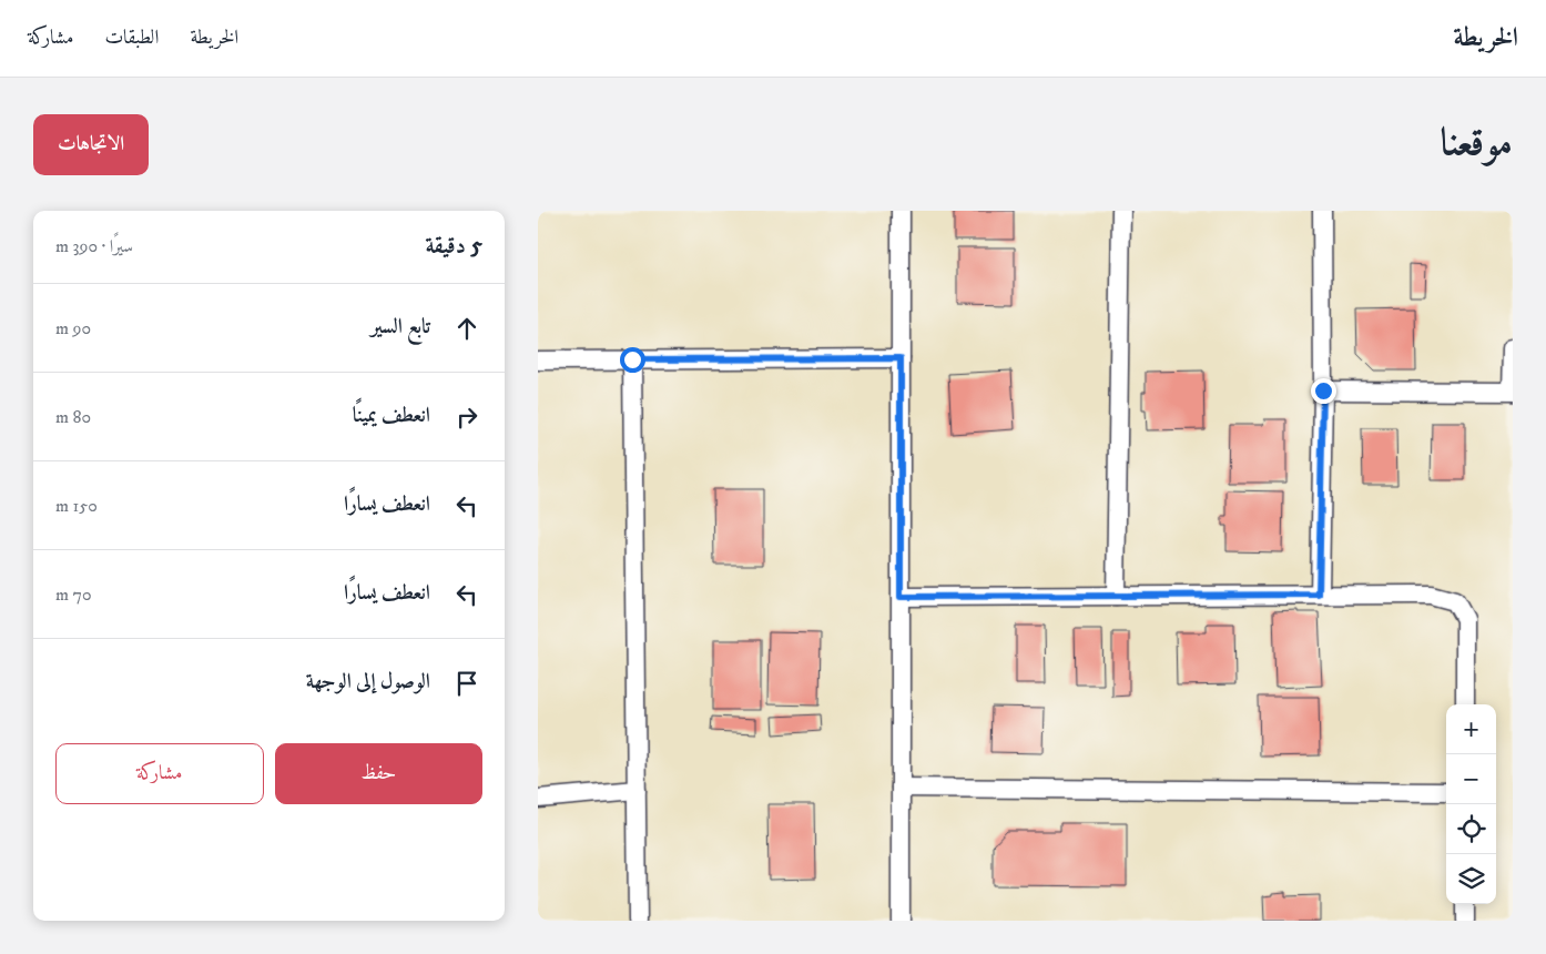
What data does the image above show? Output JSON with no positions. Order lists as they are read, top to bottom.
{
  "page": {
    "header": "الخريطة",
    "nav": ["الخريطة", "الطبقات", "مشاركة"],
    "title": "موقعنا",
    "buttons": [
      "الاتجاهات",
      ["حفظ", "مشاركة"]
    ],
    "heading": ["5 دقيقة", "سيرًا · 390 m"],
    "list": [
      ["تابع السير", "90 m"],
      ["انعطف يمينًا", "80 m"],
      ["انعطف يسارًا", "150 m"],
      ["انعطف يسارًا", "70 m"],
      "الوصول إلى الوجهة"
    ],
    "map_buttons": ["+", "−"]
  }
}
